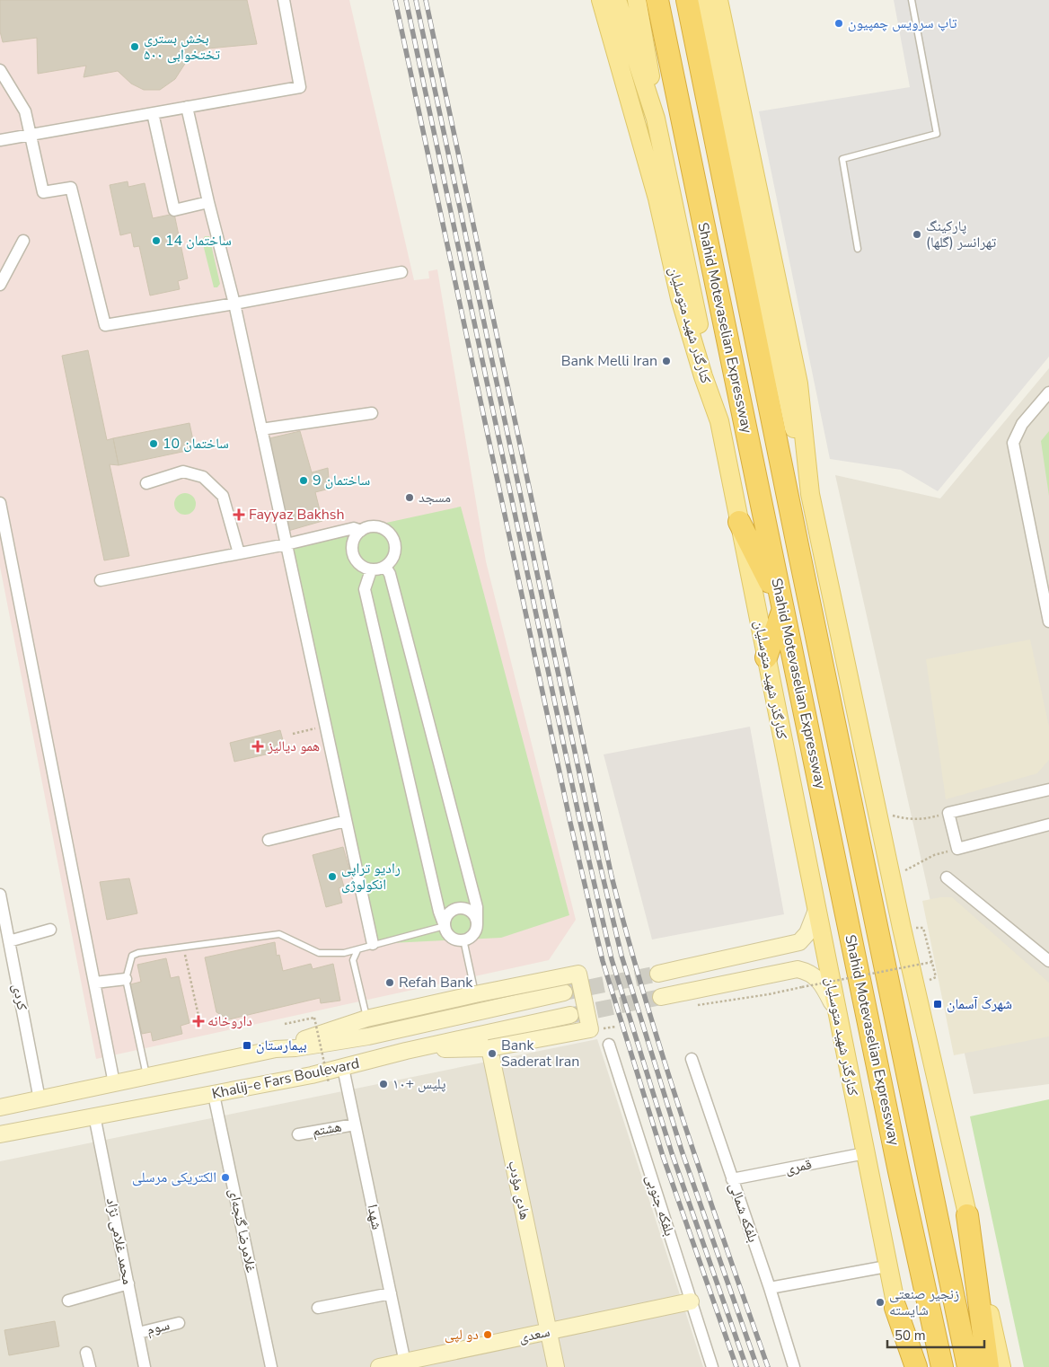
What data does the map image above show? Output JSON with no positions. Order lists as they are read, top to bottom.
{
  "streets": {
    "highway": ["Shahid Motevaselian Expressway"],
    "main road": [
      "کنارگذر شهید متوسلیان",
      "Khalij-e Fars Boulevard",
      "هادی مؤدب",
      "سعدی"
    ],
    "street": [
      "کردی",
      "هشتم",
      "قمری",
      "بلفکه جنوبی",
      "بلفکه شمالی",
      "شهدا",
      "غلامرضا گنجه‌ای",
      "محمد غلامی نژاد",
      "سوم"
    ]
  },
  "crossings": [
    ["کنارگذر شهید متوسلیان", "قمری"],
    ["کردی", "Khalij-e Fars Boulevard"],
    ["Khalij-e Fars Boulevard", "شهدا"],
    ["Khalij-e Fars Boulevard", "غلامرضا گنجه‌ای"],
    ["Khalij-e Fars Boulevard", "محمد غلامی نژاد"],
    ["هشتم", "شهدا"],
    ["قمری", "بلفکه شمالی"],
    ["هادی مؤدب", "سعدی"],
    ["بلفکه جنوبی", "سعدی"],
    ["شهدا", "سعدی"],
    ["محمد غلامی نژاد", "سوم"]
  ],
  "places": {
    "other": [
      "تاپ سرویس چمپیون",
      "بخش بستری ۵۰۰ تختخوابی",
      "پارکینگ تهرانسر (گلها)",
      "ساختمان 14",
      "Bank Melli Iran",
      "ساختمان 10",
      "ساختمان 9",
      "مسجد",
      "رادیو تراپی انکولوژی",
      "Refah Bank",
      "Bank Saderat Iran",
      "پلیس +۱۰",
      "الکتریکی مرسلی",
      "زنجیر صنعتی شایسته",
      "دو لپی"
    ],
    "health": ["Fayyaz Bakhsh", "همو دیالیز", "داروخانه"],
    "transit": ["شهرک آسمان", "بیمارستان"]
  },
  "scale_bar": "50 m"
}
